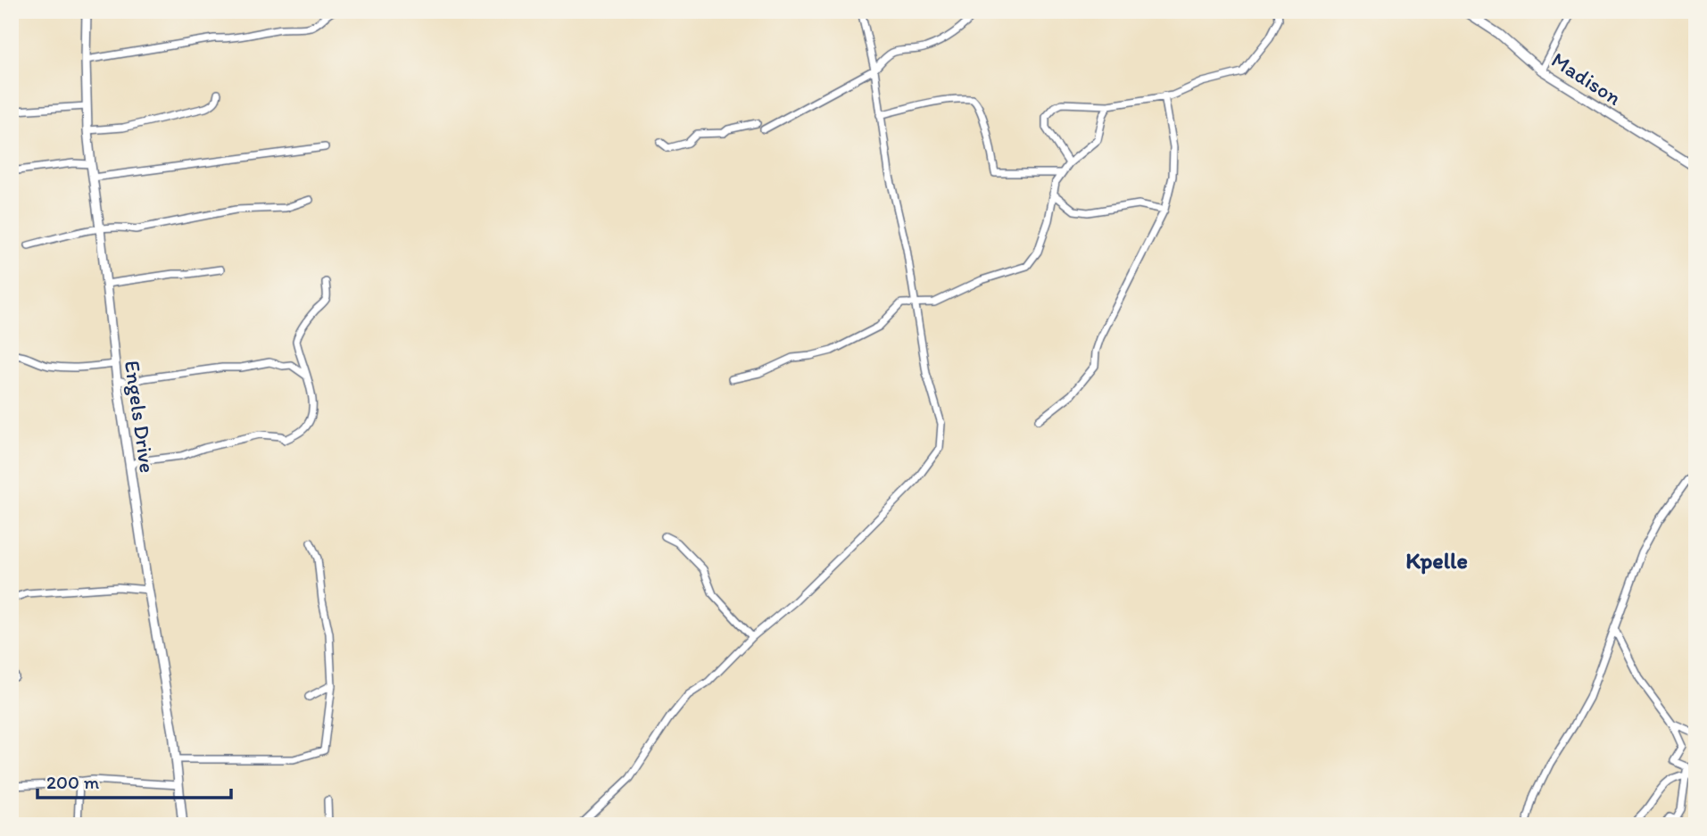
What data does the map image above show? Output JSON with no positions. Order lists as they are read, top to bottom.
{
  "streets": {
    "street": ["Madison", "Engels Drive"]
  },
  "districts": ["Kpelle"],
  "scale_bar": "200 m"
}
